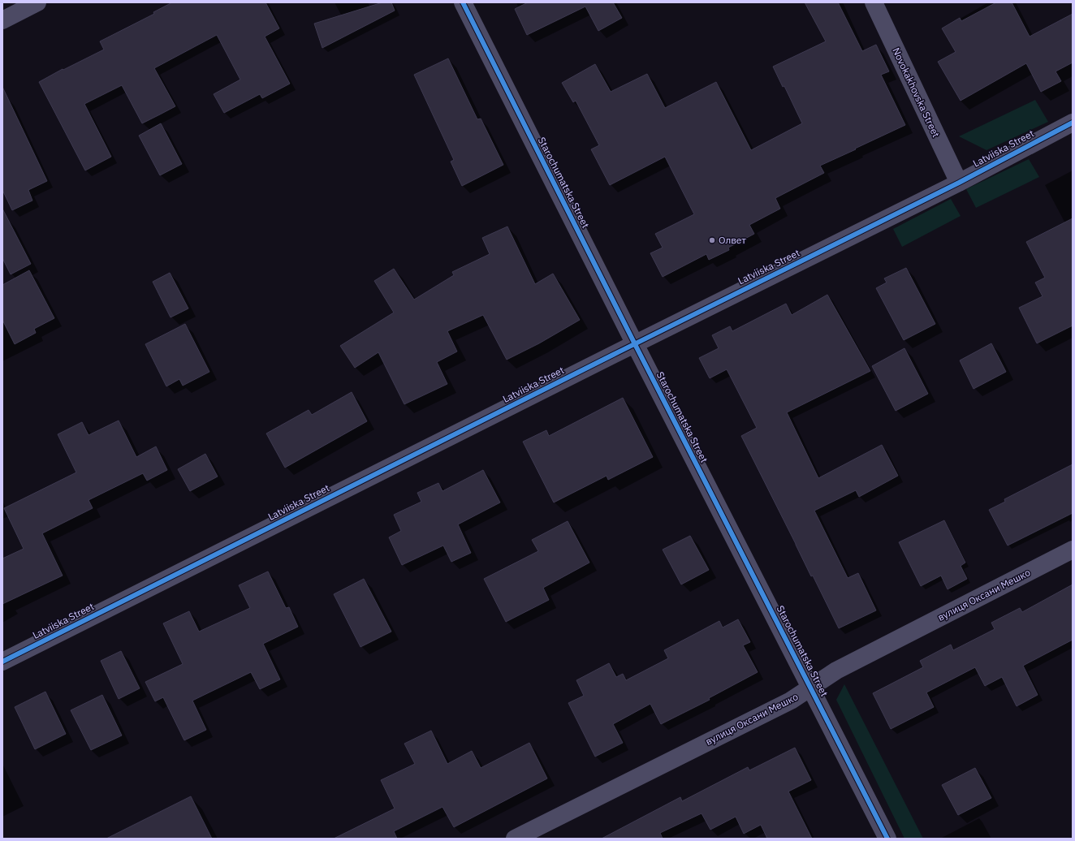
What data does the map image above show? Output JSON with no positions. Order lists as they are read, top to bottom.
{
  "streets": {
    "street": [
      "Novokakhovska Street",
      "Latviiska Street",
      "Starochumatska Street",
      "вулиця Оксани Мешко"
    ]
  },
  "crossings": [
    ["Novokakhovska Street", "Latviiska Street"],
    ["Latviiska Street", "Starochumatska Street"],
    ["Starochumatska Street", "вулиця Оксани Мешко"]
  ],
  "places": ["Олвет"]
}
